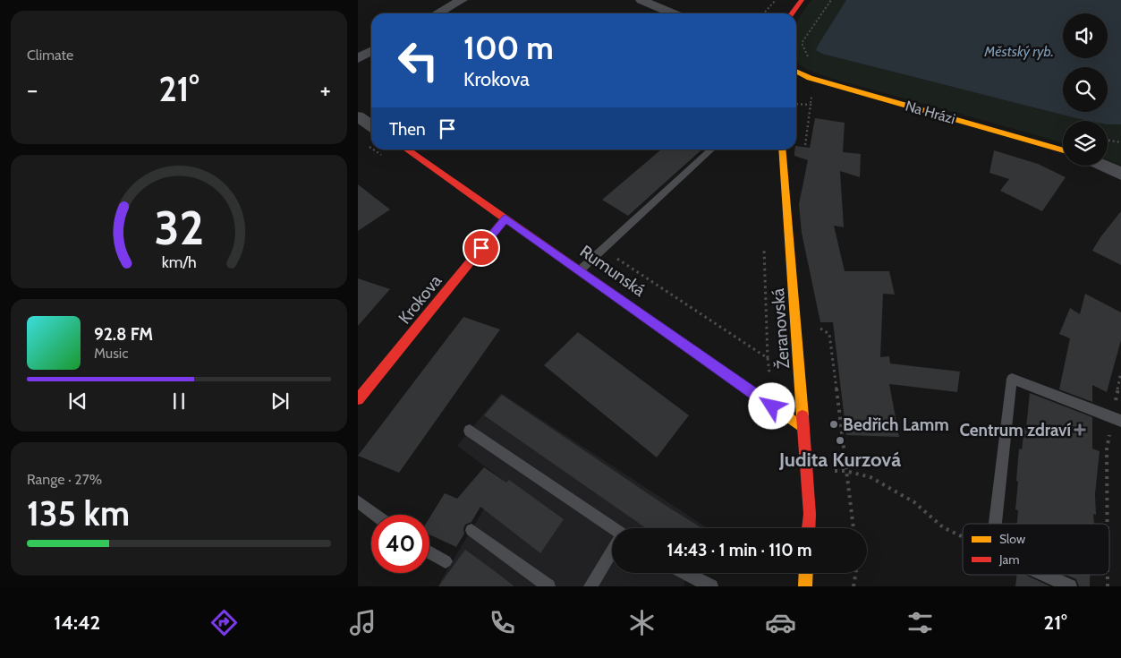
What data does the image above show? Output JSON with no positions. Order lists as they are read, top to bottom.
{
  "streets": {
    "street": [
      "Na Hrázi",
      "Rumunská",
      "Krokova",
      "Žeranovská"
    ]
  },
  "crossings": [
    ["Rumunská", "Krokova"],
    ["Rumunská", "Žeranovská"]
  ],
  "water": ["Městský ryb."],
  "places": {
    "other": ["Bedřich Lamm", "Judita Kurzová"],
    "health": ["Centrum zdraví"]
  },
  "legend": ["Slow", "Jam"],
  "page": {
    "tile": [
      "Climate",
      ["Range · 27%", "135 km"]
    ],
    "turn": ["100 m", "Krokova"],
    "heat": ["−", "21°", "+"],
    "then": "Then",
    "song": ["92.8 FM", "Music"],
    "limit": "40",
    "trip": "14:43 · 1 min · 110 m",
    "tabs": ["14:42", "21°"],
    "gauge": ["32", "km/h"]
  }
}
